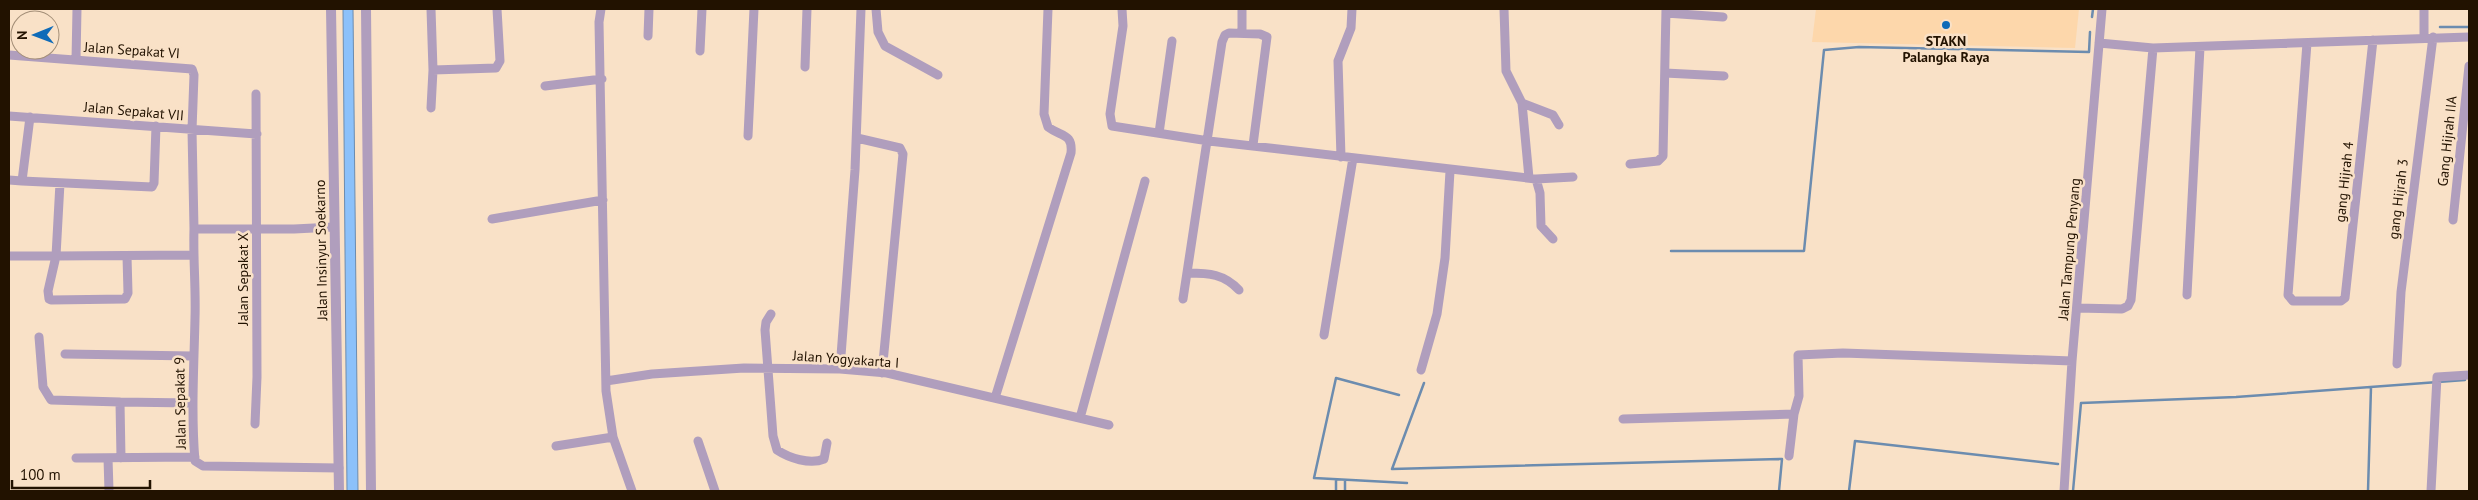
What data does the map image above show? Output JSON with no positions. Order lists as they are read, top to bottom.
{
  "streets": {
    "street": [
      "Jalan Sepakat VI",
      "Jalan Sepakat VII",
      "Gang Hijrah IIA",
      "gang Hijrah 4",
      "gang Hijrah 3",
      "Jalan Tampung Penyang",
      "Jalan Insinyur Soekarno",
      "Jalan Sepakat X",
      "Jalan Yogyakarta I",
      "Jalan Sepakat 9"
    ]
  },
  "crossings": [
    ["Jalan Sepakat VI", "Jalan Sepakat VII"],
    ["Jalan Sepakat VI", "Jalan Sepakat 9"],
    ["Jalan Sepakat VII", "Jalan Sepakat X"],
    ["Jalan Sepakat VII", "Jalan Sepakat 9"],
    ["Jalan Insinyur Soekarno", "Jalan Sepakat 9"]
  ],
  "places": ["STAKN Palangka Raya"],
  "scale_bar": "100 m",
  "north": "left"
}
